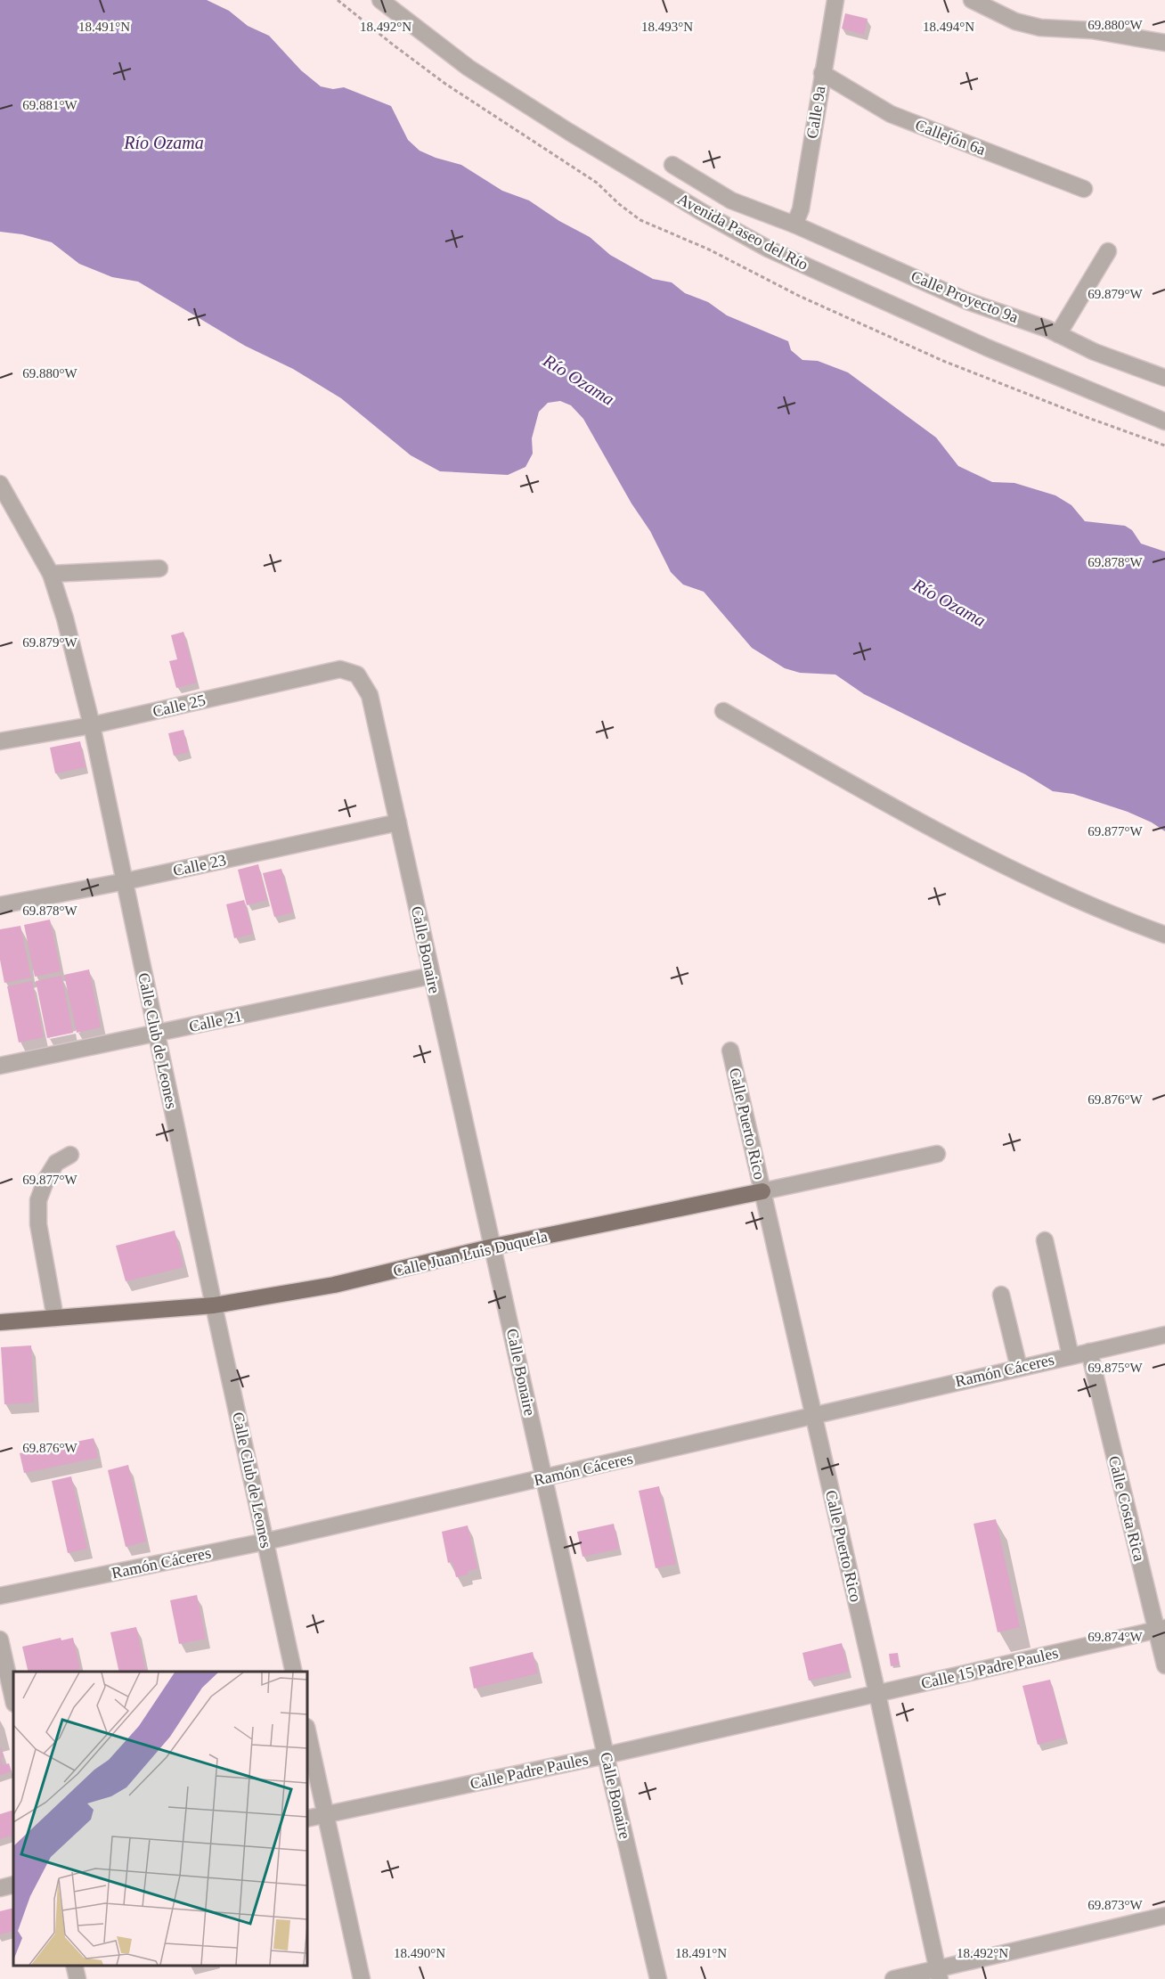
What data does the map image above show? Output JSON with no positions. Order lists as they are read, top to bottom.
{
  "streets": {
    "main road": ["Calle Juan Luis Duquela"],
    "street": [
      "Calle 9a",
      "Callejón 6a",
      "Avenida Paseo del Río",
      "Calle Proyecto 9a",
      "Calle 25",
      "Calle 23",
      "Calle Bonaire",
      "Calle 21",
      "Calle Club de Leones",
      "Calle Puerto Rico",
      "Ramón Cáceres",
      "Calle Costa Rica",
      "Calle 15 Padre Paules",
      "Calle Padre Paules"
    ]
  },
  "crossings": [
    ["Calle 9a", "Callejón 6a"],
    ["Calle 9a", "Calle Proyecto 9a"],
    ["Calle 25", "Calle Bonaire"],
    ["Calle 25", "Calle Club de Leones"],
    ["Calle 23", "Calle Bonaire"],
    ["Calle 23", "Calle Club de Leones"],
    ["Calle Bonaire", "Calle 21"],
    ["Calle Bonaire", "Calle Juan Luis Duquela"],
    ["Calle Bonaire", "Ramón Cáceres"],
    ["Calle Bonaire", "Calle Padre Paules"],
    ["Calle 21", "Calle Club de Leones"],
    ["Calle Club de Leones", "Calle Juan Luis Duquela"],
    ["Calle Club de Leones", "Ramón Cáceres"],
    ["Calle Puerto Rico", "Calle Juan Luis Duquela"],
    ["Calle Puerto Rico", "Ramón Cáceres"],
    ["Calle Puerto Rico", "Calle 15 Padre Paules"],
    ["Calle Puerto Rico", "Calle Padre Paules"],
    ["Ramón Cáceres", "Calle Costa Rica"],
    ["Calle Costa Rica", "Calle 15 Padre Paules"],
    ["Calle 15 Padre Paules", "Calle Padre Paules"]
  ],
  "water": ["Río Ozama"],
  "coordinates": [
    "69.880°W",
    "18.491°N",
    "18.492°N",
    "18.493°N",
    "18.494°N",
    "69.881°W",
    "69.879°W",
    "69.878°W",
    "69.877°W",
    "69.876°W",
    "69.875°W",
    "69.874°W",
    "69.873°W",
    "18.490°N"
  ]
}
